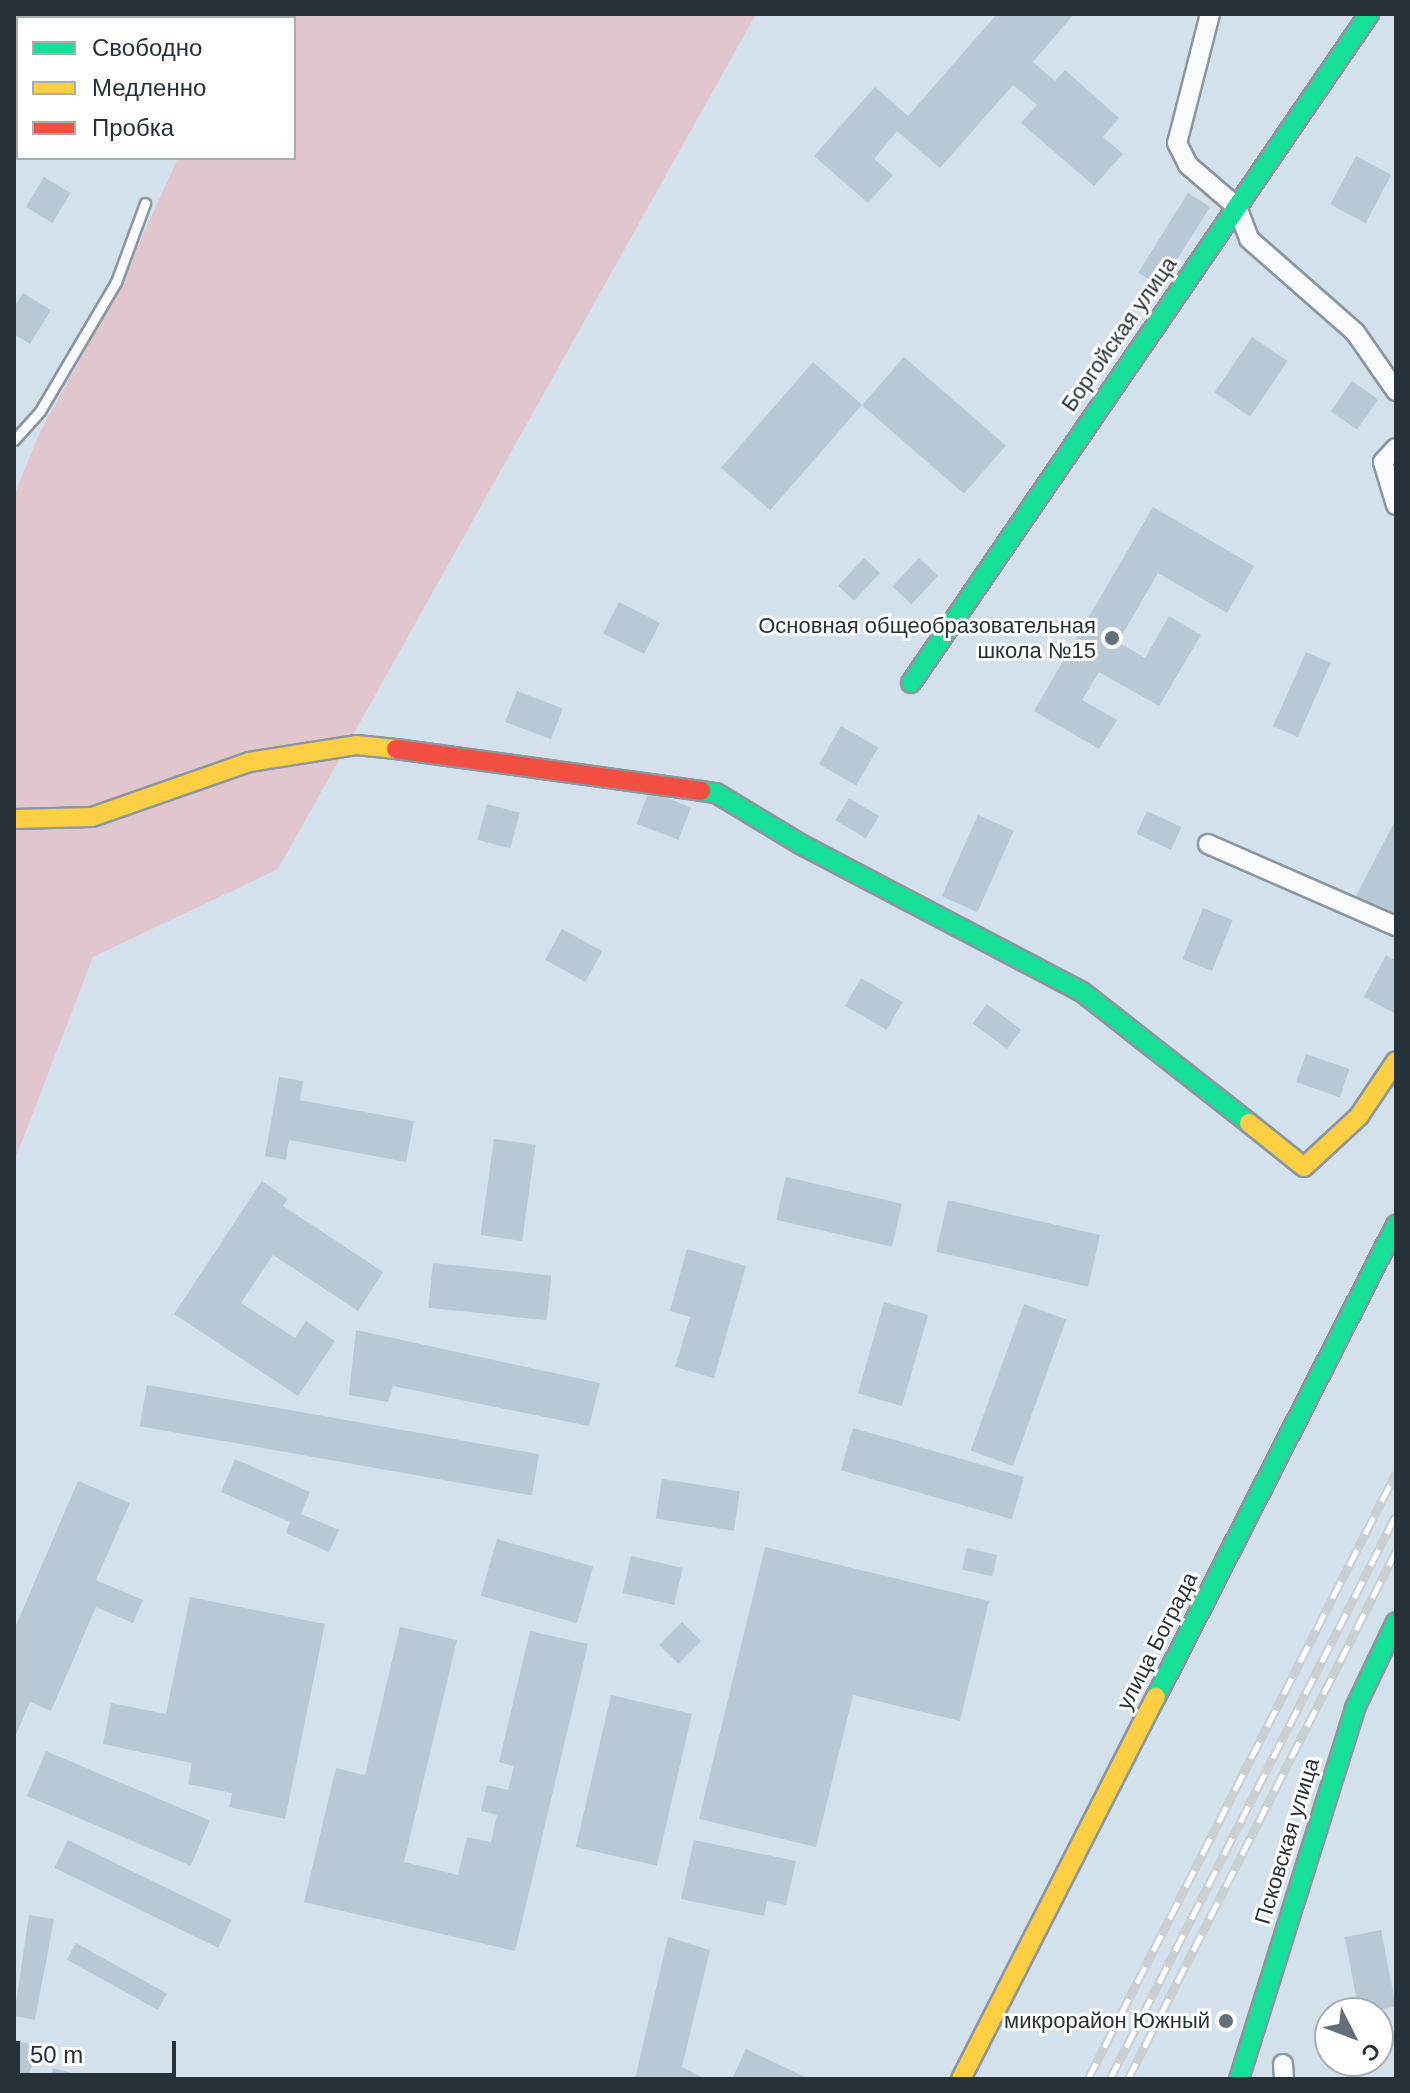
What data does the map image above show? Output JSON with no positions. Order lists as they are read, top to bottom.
{
  "streets": {
    "street": ["Боргойская улица", "улица Бограда", "Псковская улица"]
  },
  "places": ["Основная общеобразовательная школа №15", "микрорайон Южный"],
  "legend": ["Свободно", "Медленно", "Пробка"],
  "scale_bar": "50 m",
  "north": "bottom right"
}
